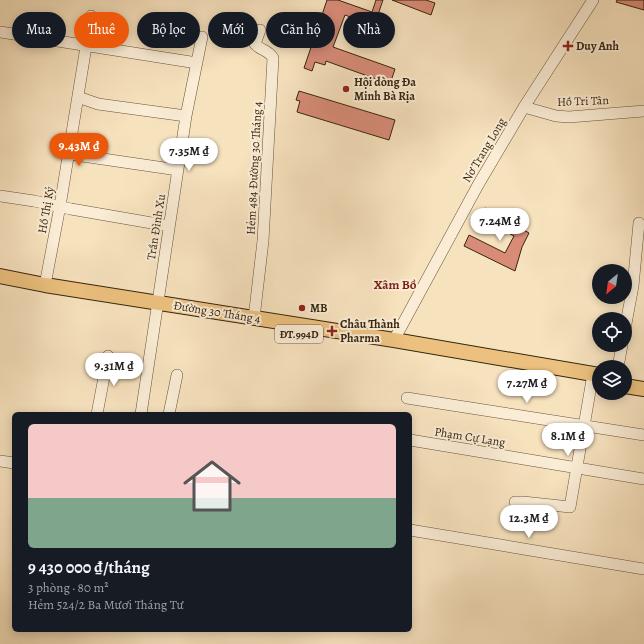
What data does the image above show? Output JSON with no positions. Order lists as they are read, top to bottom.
{
  "streets": {
    "main road": ["Đường 30 Tháng 4", "ĐT.994D"],
    "street": [
      "Hồ Tri Tân",
      "Nơ Trang Long",
      "Hẻm 484 Đường 30 Tháng 4",
      "Hồ Thị Kỷ",
      "Trần Đình Xu",
      "Phạm Cự Lạng"
    ]
  },
  "crossings": [
    ["Hồ Tri Tân", "Nơ Trang Long"],
    ["Nơ Trang Long", "Đường 30 Tháng 4"],
    ["Hẻm 484 Đường 30 Tháng 4", "Đường 30 Tháng 4"],
    ["Hồ Thị Kỷ", "Đường 30 Tháng 4"],
    ["Trần Đình Xu", "Đường 30 Tháng 4"]
  ],
  "districts": ["Xâm Bồ"],
  "places": {
    "health": ["Duy Anh", "Châu Thành Pharma"],
    "other": ["Hội dòng Đa Minh Bà Rịa", "MB"]
  },
  "north": "bottom left",
  "page": {
    "chip": [
      "Mua",
      "Thuê",
      "Bộ lọc",
      "Mới",
      "Căn hộ",
      "Nhà"
    ],
    "price": [
      "9.43M ₫",
      "7.35M ₫",
      "7.24M ₫",
      "9.31M ₫",
      "7.27M ₫",
      "8.1M ₫",
      "12.3M ₫"
    ],
    "list": [
      {
        "name": "9 430 000 ₫/tháng",
        "note": "3 phòng · 80 m² · Hẻm 524/2 Ba Mươi Tháng Tư"
      }
    ]
  }
}
